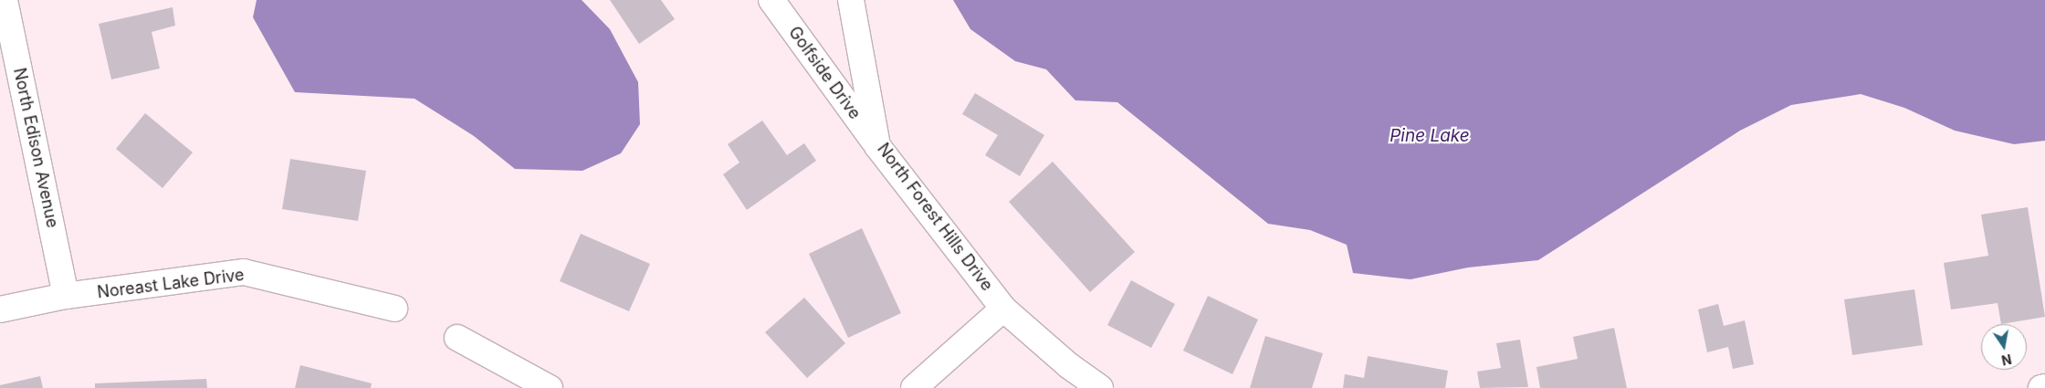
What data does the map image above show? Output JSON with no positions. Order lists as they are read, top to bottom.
{
  "streets": {
    "street": [
      "Golfside Drive",
      "North Edison Avenue",
      "North Forest Hills Drive",
      "Noreast Lake Drive"
    ]
  },
  "crossings": [
    ["Golfside Drive", "North Forest Hills Drive"],
    ["North Edison Avenue", "Noreast Lake Drive"]
  ],
  "water": ["Pine Lake"],
  "north": "bottom"
}
